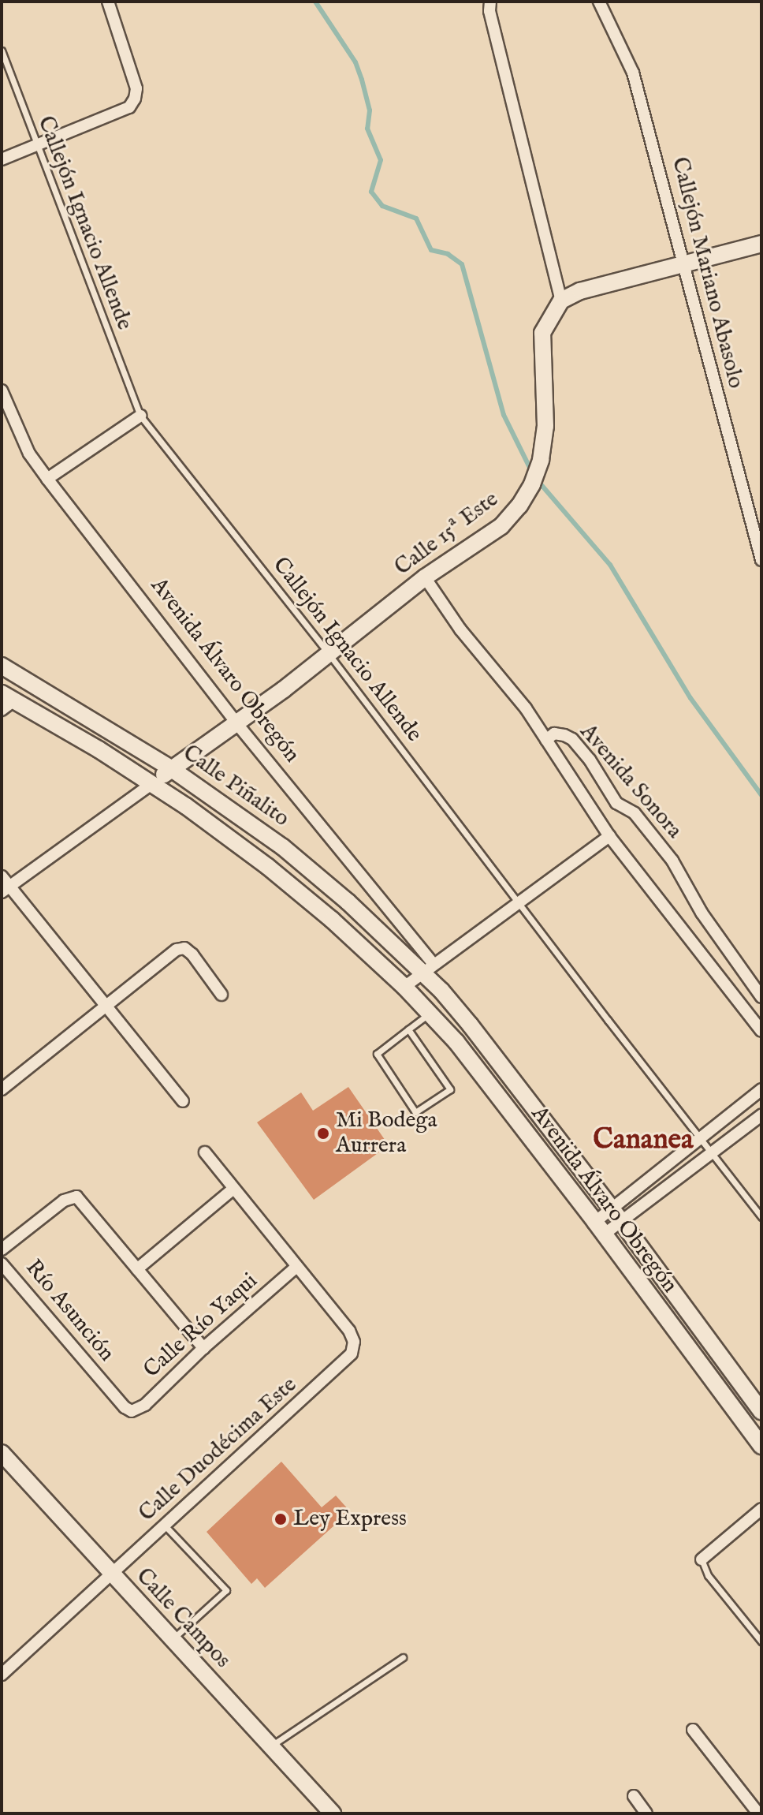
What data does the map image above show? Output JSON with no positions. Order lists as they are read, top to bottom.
{
  "streets": {
    "main road": [
      "Calle 15ª Este",
      "Avenida Álvaro Obregón",
      "Calle Piñalito",
      "Calle Campos"
    ],
    "street": [
      "Callejón Mariano Abasolo",
      "Avenida Sonora",
      "Río Asunción",
      "Calle Río Yaqui",
      "Calle Duodécima Este"
    ],
    "lane": ["Callejón Ignacio Allende"]
  },
  "crossings": [
    ["Callejón Ignacio Allende", "Calle 15ª Este"],
    ["Calle 15ª Este", "Avenida Álvaro Obregón"],
    ["Calle 15ª Este", "Avenida Sonora"],
    ["Calle 15ª Este", "Calle Piñalito"],
    ["Avenida Álvaro Obregón", "Calle Piñalito"],
    ["Río Asunción", "Calle Río Yaqui"],
    ["Calle Río Yaqui", "Calle Duodécima Este"],
    ["Calle Duodécima Este", "Calle Campos"]
  ],
  "districts": ["Cananea"],
  "places": ["Mi Bodega Aurrera", "Ley Express"]
}
